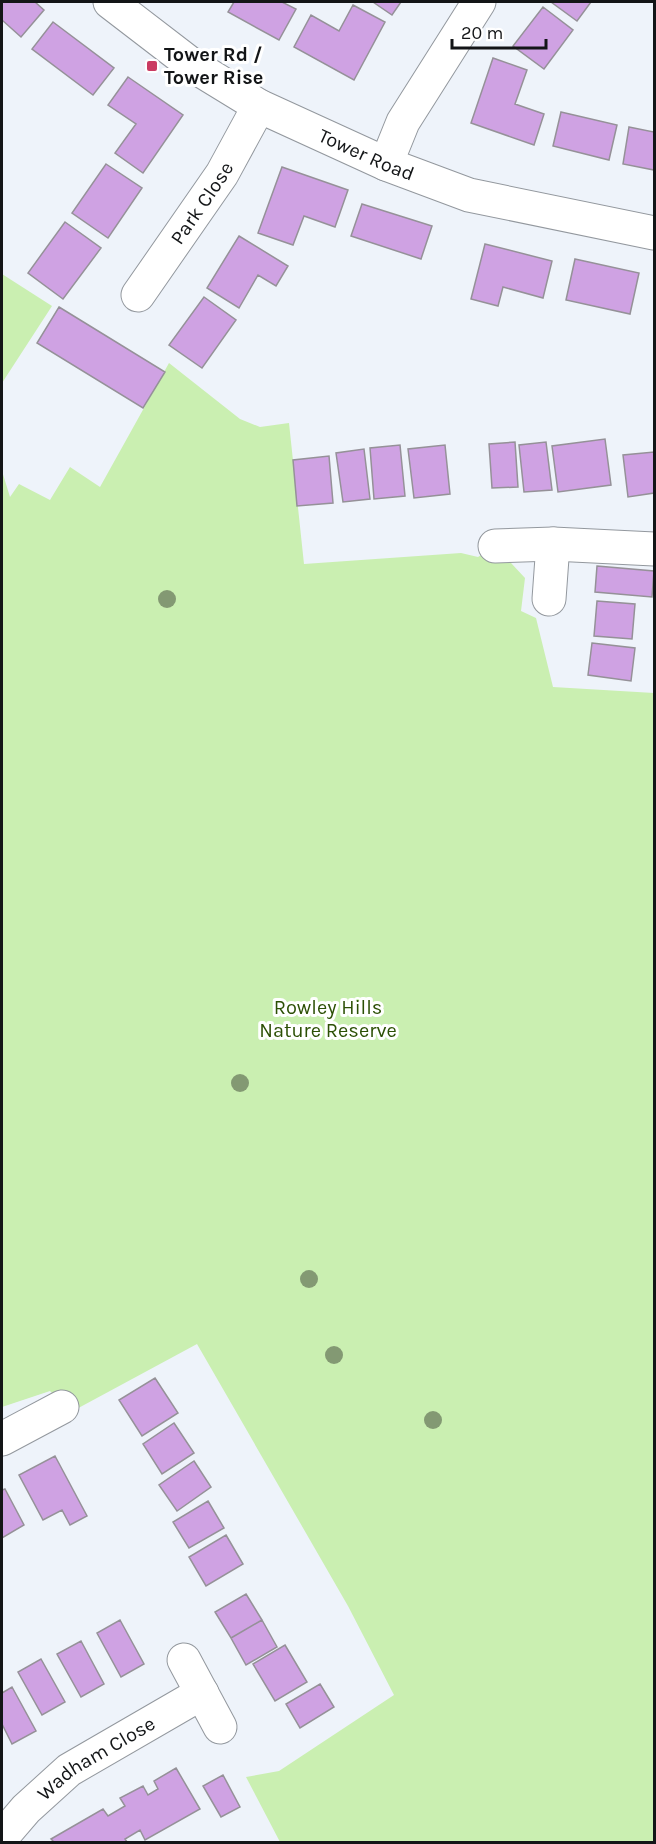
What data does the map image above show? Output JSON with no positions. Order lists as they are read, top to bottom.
{
  "streets": {
    "street": ["Tower Road", "Park Close", "Wadham Close"]
  },
  "crossings": [
    ["Tower Road", "Park Close"]
  ],
  "parks": ["Rowley Hills Nature Reserve"],
  "places": {
    "transit": ["Tower Rd / Tower Rise"]
  },
  "scale_bar": "20 m"
}
